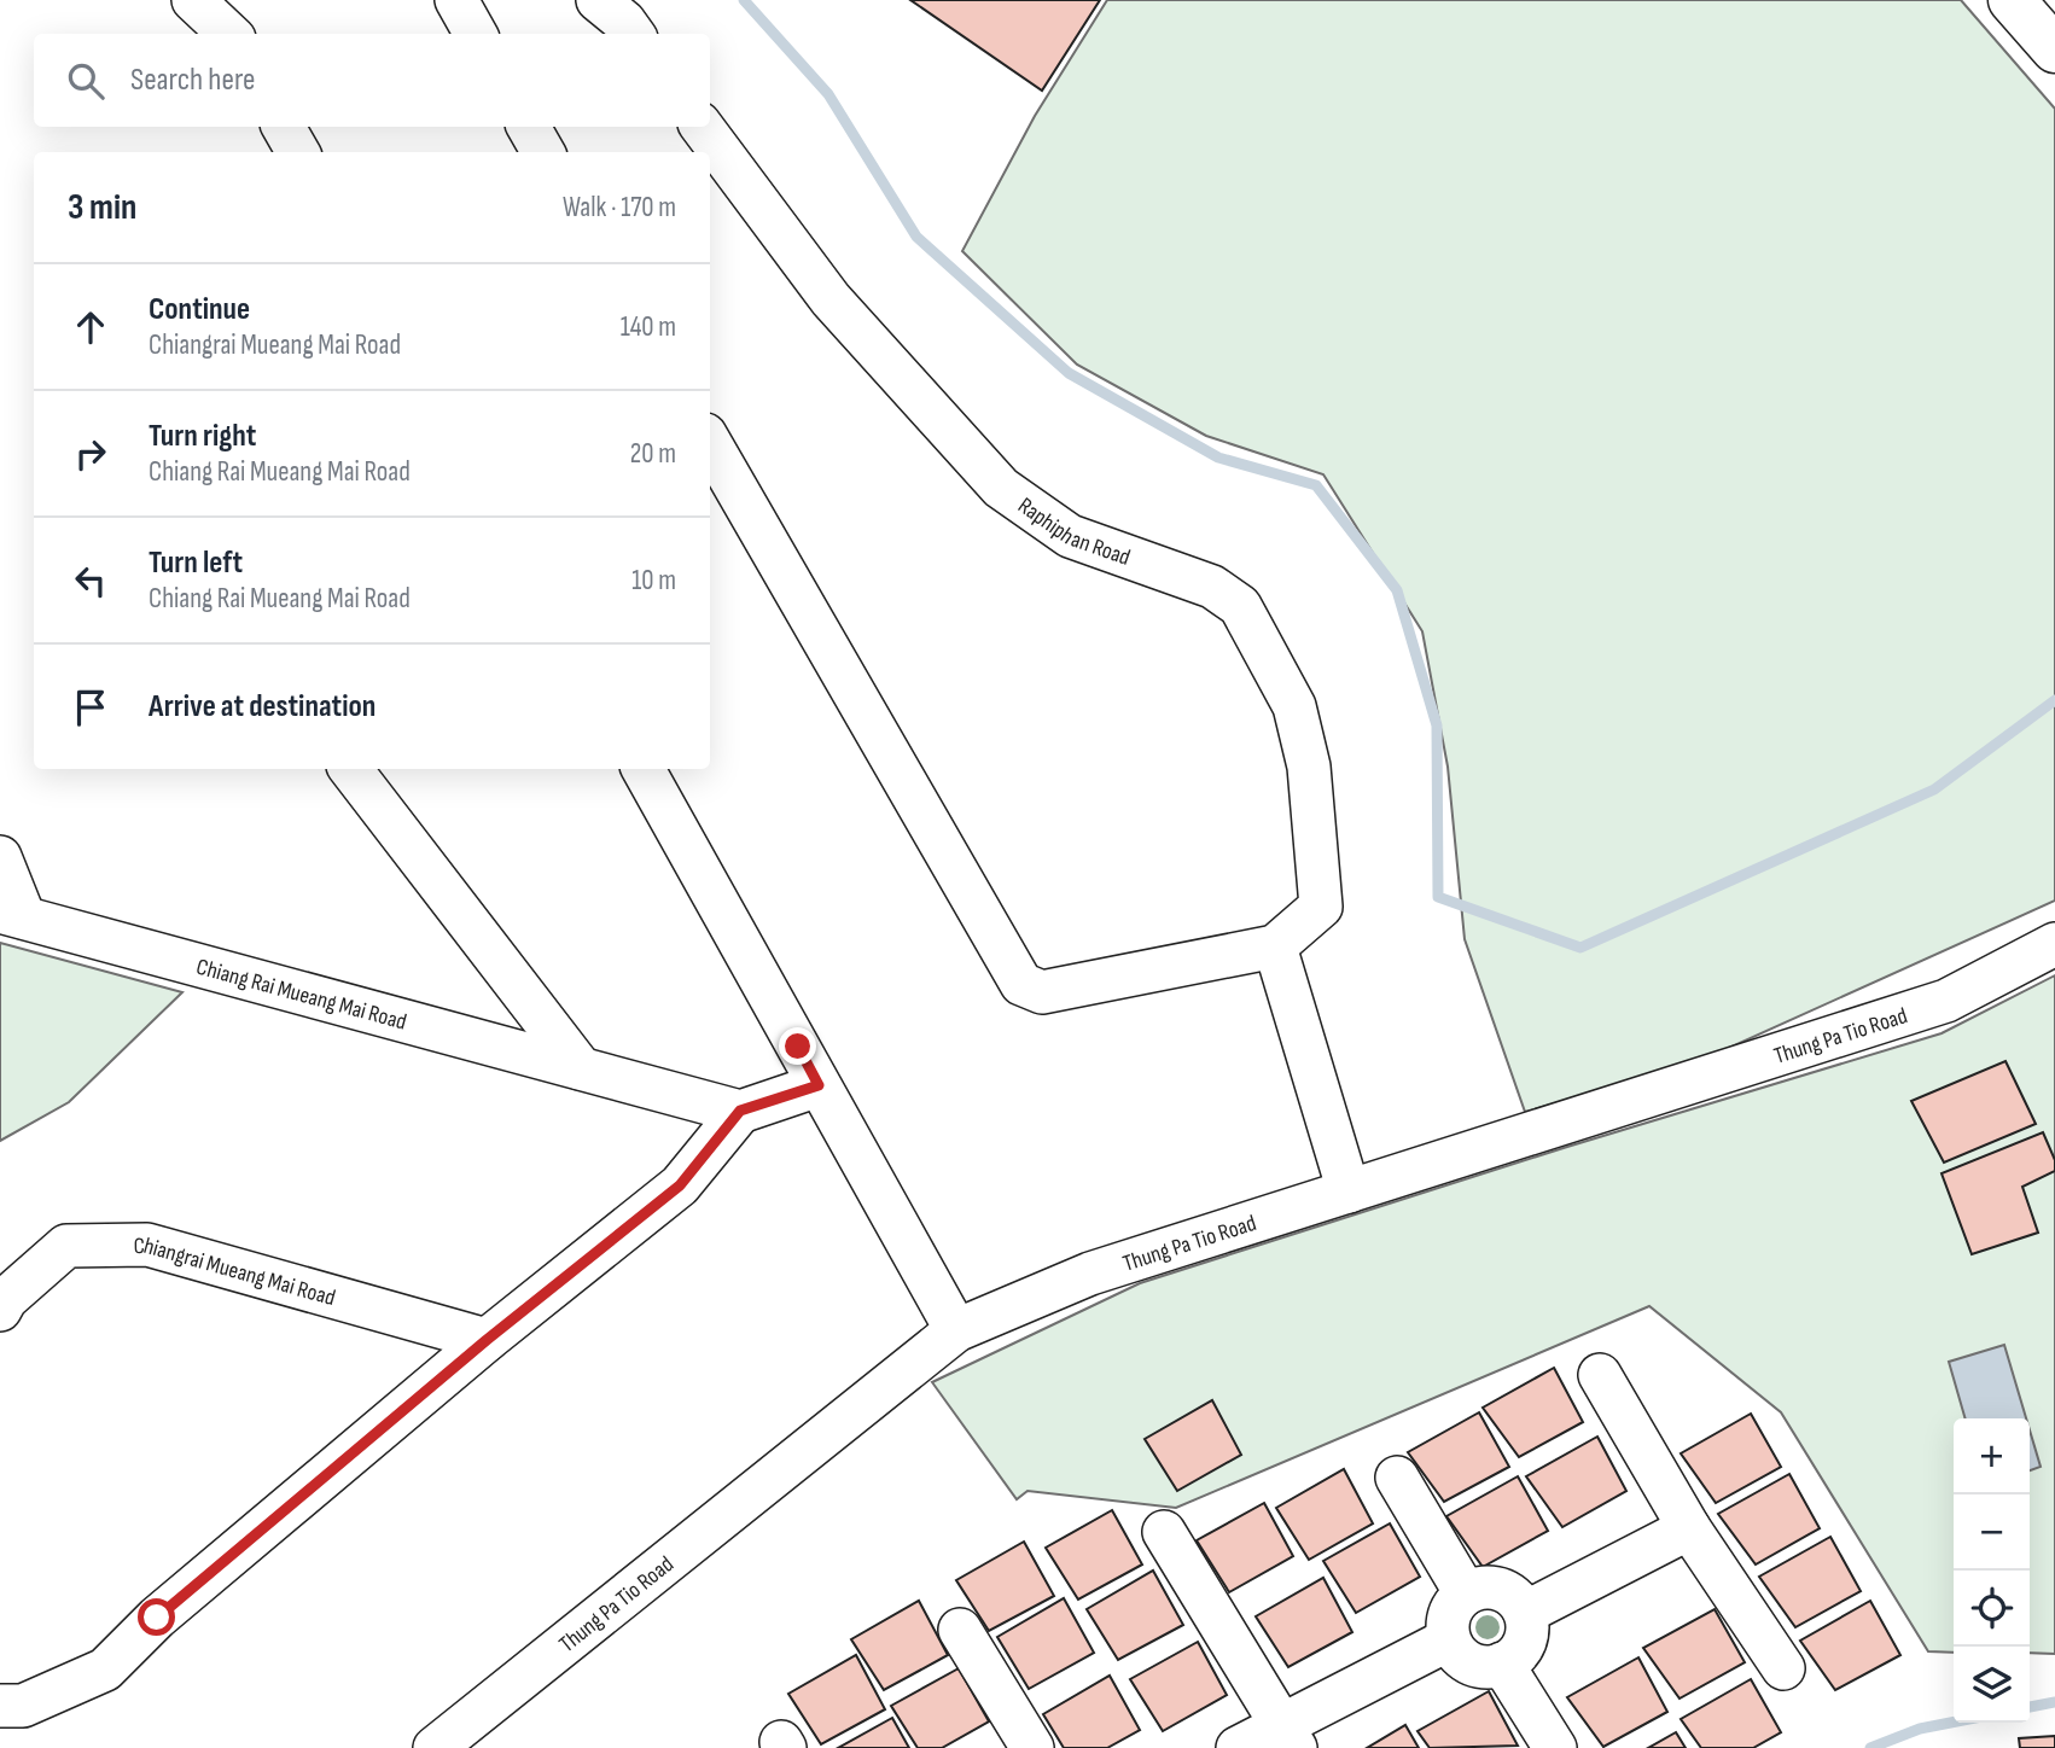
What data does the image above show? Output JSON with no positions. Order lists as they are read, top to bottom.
{
  "streets": {
    "street": [
      "Raphiphan Road",
      "Chiang Rai Mueang Mai Road",
      "Thung Pa Tio Road",
      "Chiangrai Mueang Mai Road"
    ]
  },
  "page": {
    "search": "Search here",
    "heading": ["3 min", "Walk · 170 m"],
    "list": [
      ["Continue", "Chiangrai Mueang Mai Road", "140 m"],
      ["Turn right", "Chiang Rai Mueang Mai Road", "20 m"],
      ["Turn left", "Chiang Rai Mueang Mai Road", "10 m"],
      "Arrive at destination"
    ],
    "map_buttons": ["+", "−"]
  }
}
